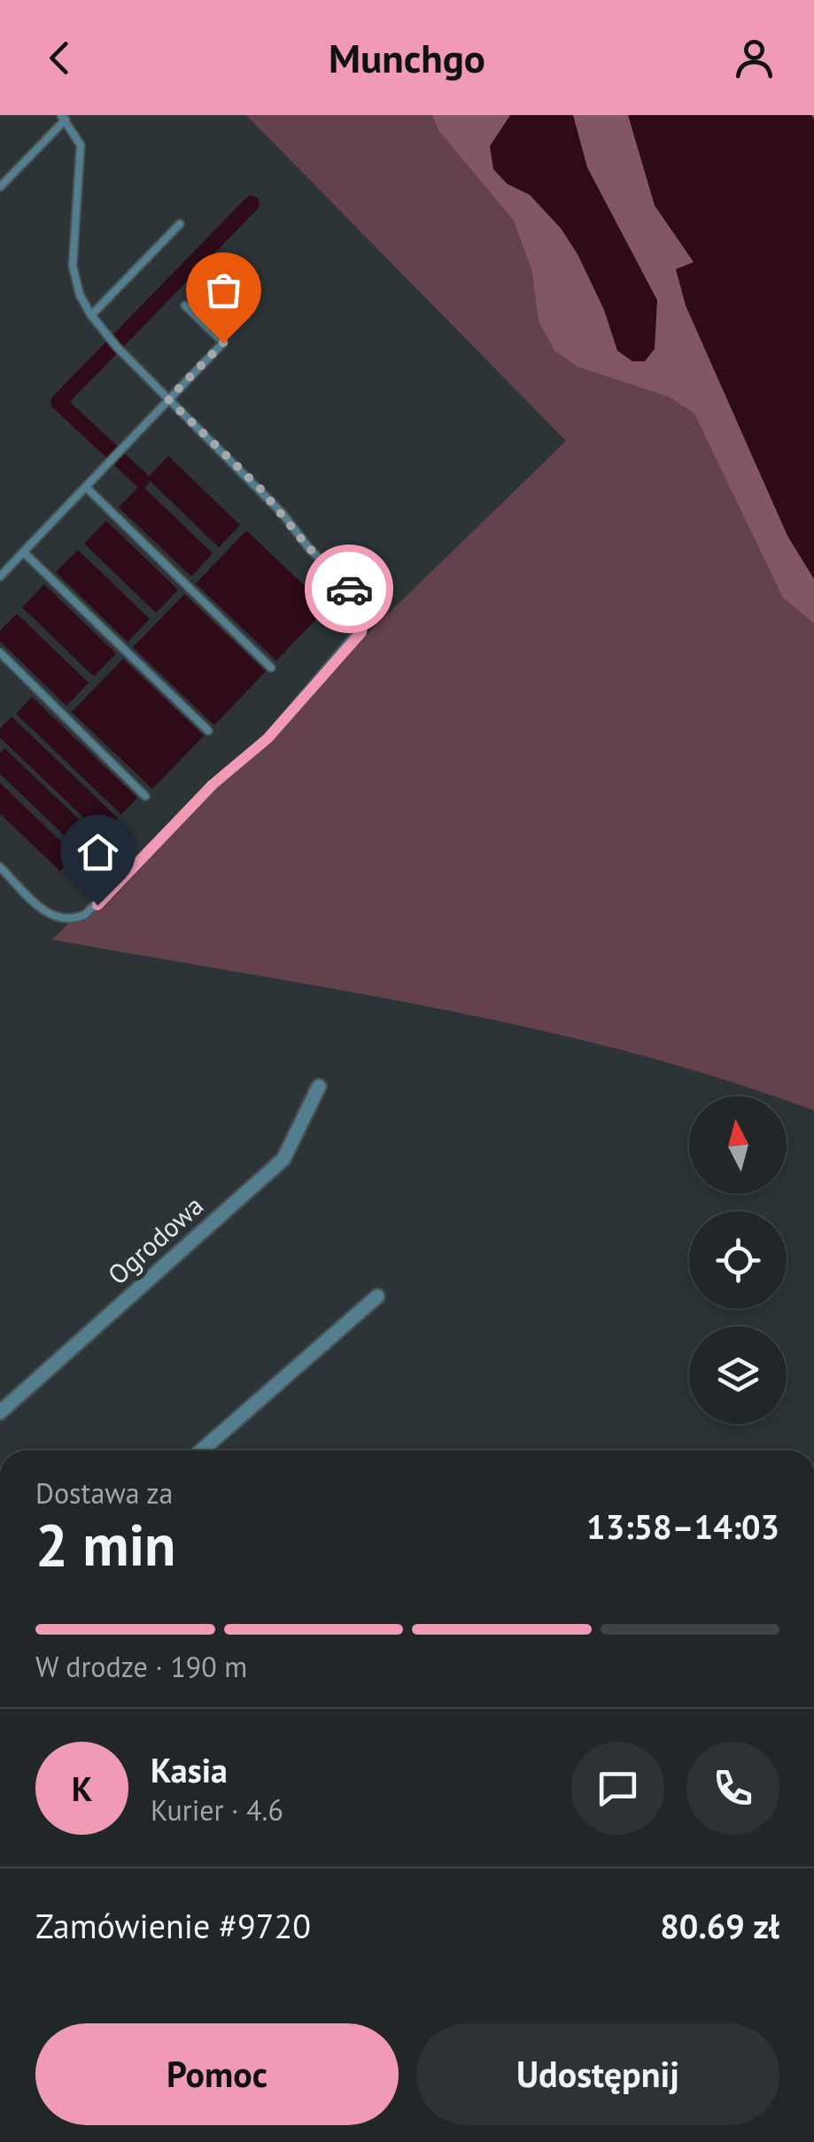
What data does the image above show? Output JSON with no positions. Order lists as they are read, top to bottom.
{
  "streets": {
    "street": ["Ogrodowa"]
  },
  "north": "top",
  "page": {
    "header": "Munchgo",
    "heading": ["2 min", "Dostawa za", "13:58–14:03"],
    "panel": [
      "Kasia",
      "Kurier · 4.6",
      "Zamówienie #9720",
      "80.69 zł"
    ],
    "bar": "W drodze · 190 m",
    "round": "K",
    "buttons": ["Pomoc", "Udostępnij"]
  }
}
